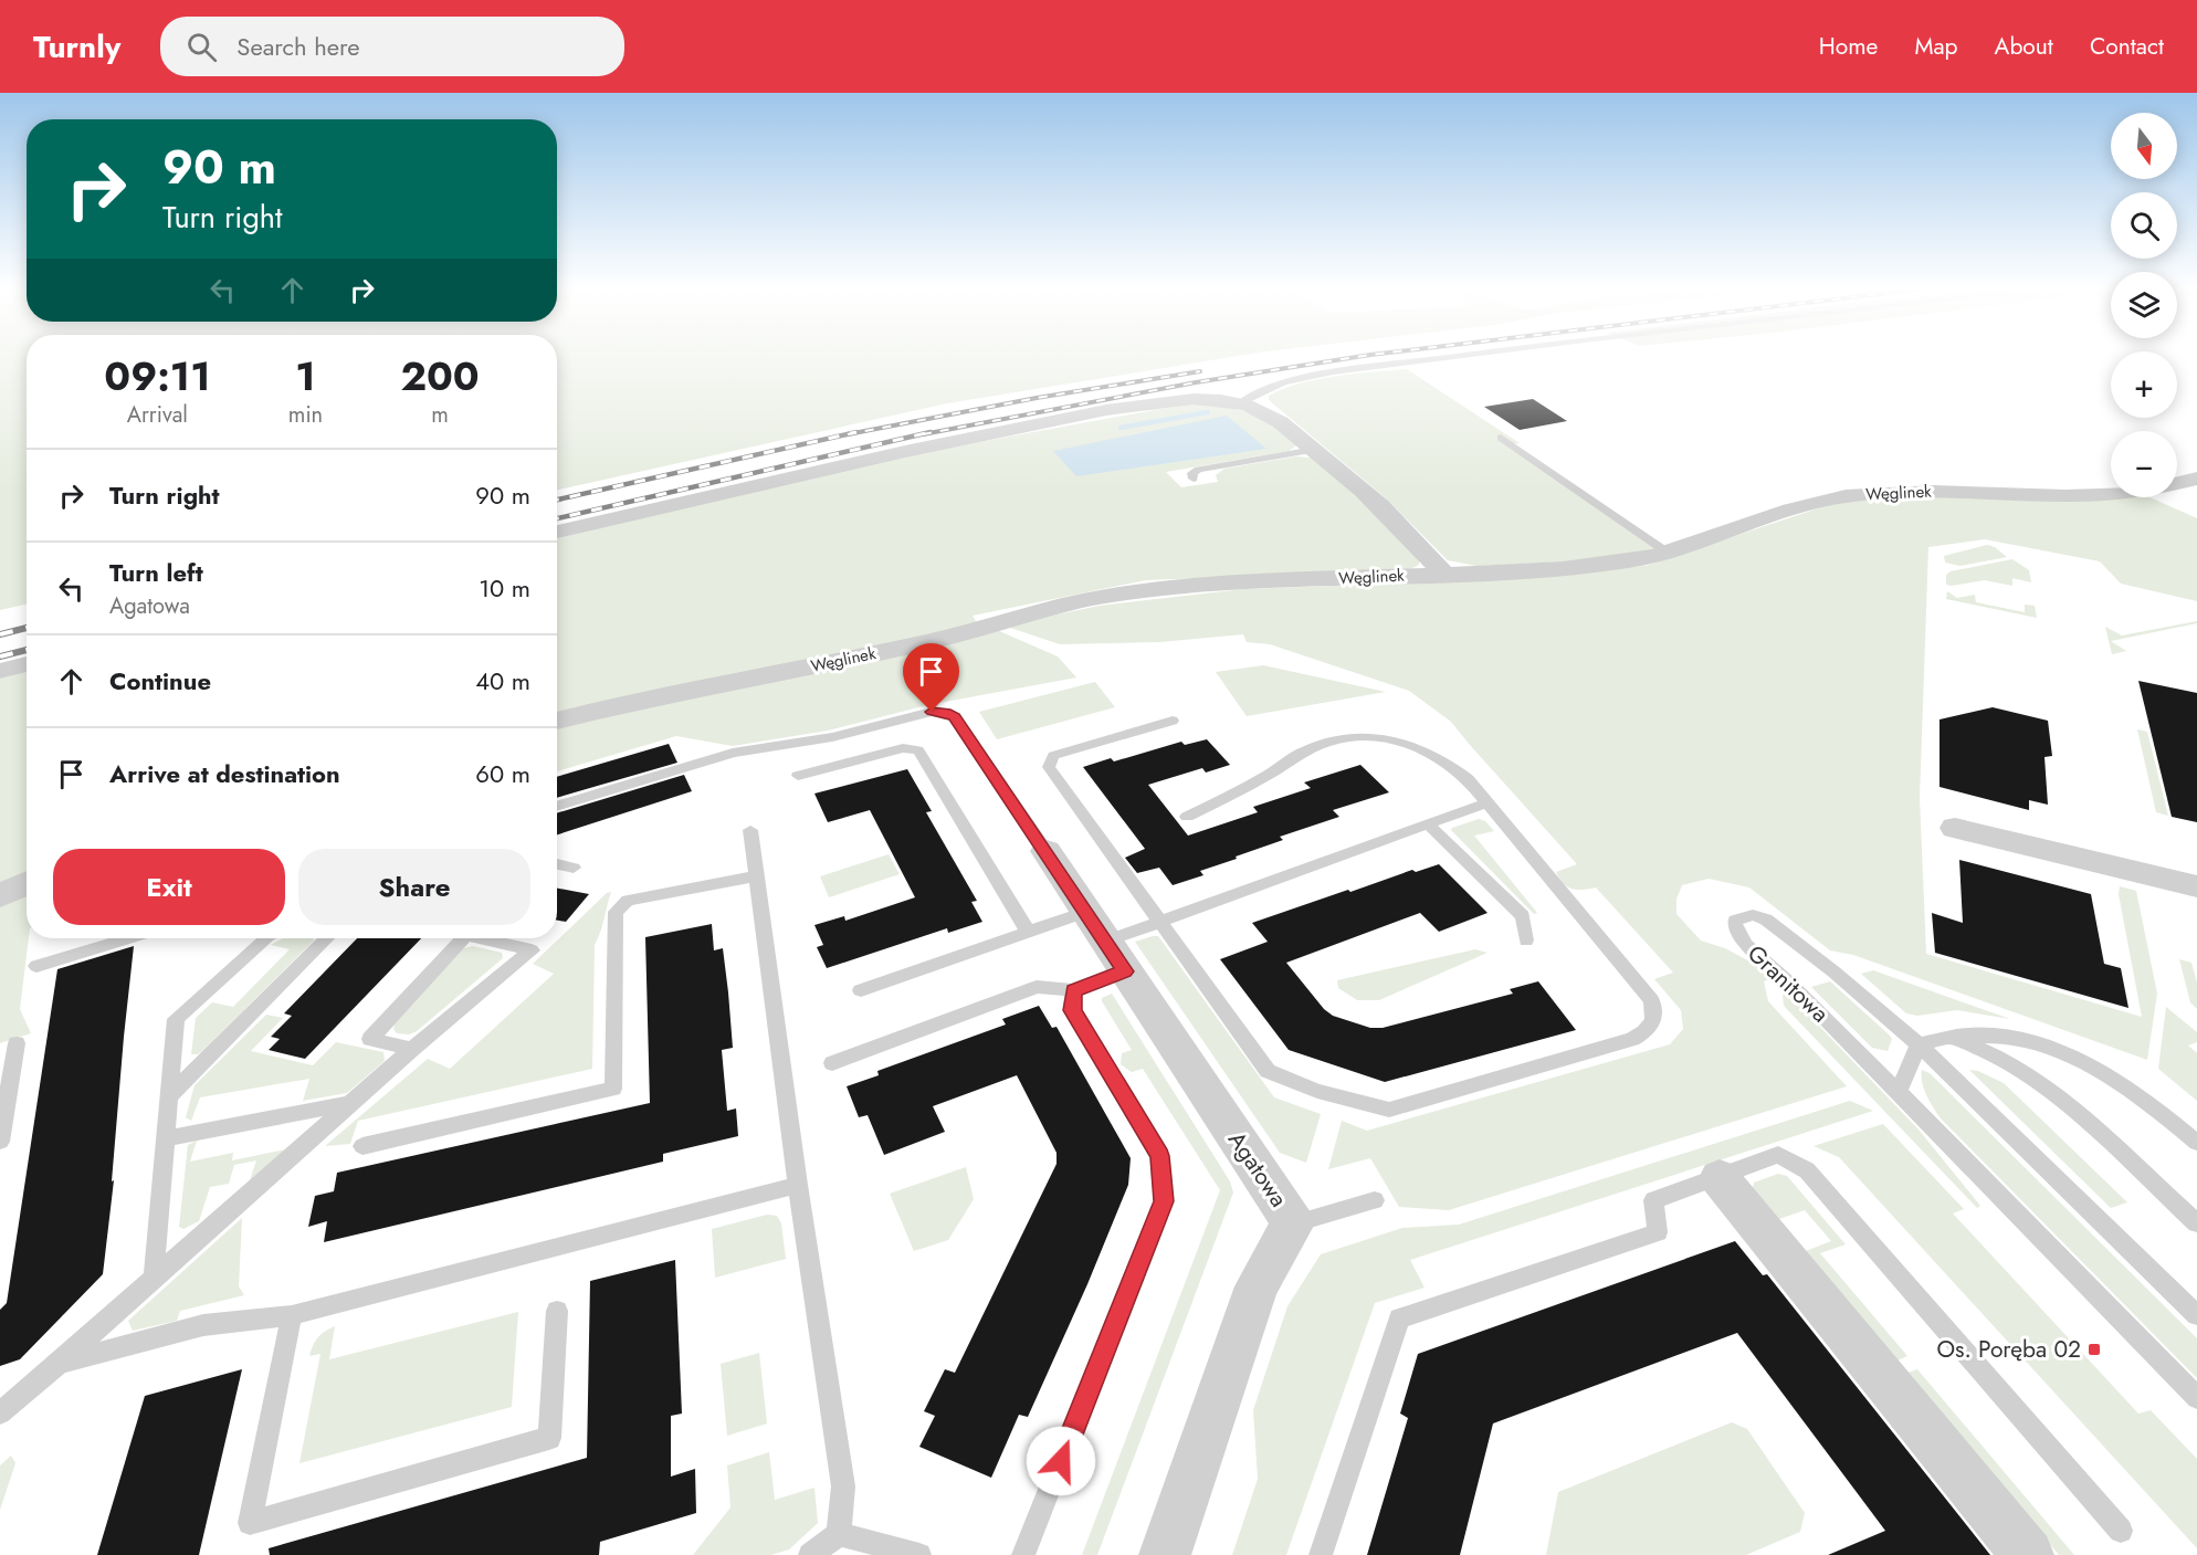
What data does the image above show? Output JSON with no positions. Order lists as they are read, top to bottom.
{
  "streets": {
    "street": ["Węglinek", "Agatowa"],
    "lane": ["Granitowa"]
  },
  "places": {
    "transit": ["Os. Poręba 02"]
  },
  "north": "bottom",
  "page": {
    "header": "Turnly",
    "search": "Search here",
    "nav": [
      "Home",
      "Map",
      "About",
      "Contact"
    ],
    "map_buttons": ["+", "−"],
    "turn": ["90 m", "Turn right"],
    "eta": [
      "09:11",
      "Arrival",
      "1",
      "min",
      "200",
      "m"
    ],
    "list": [
      {
        "name": "Turn right",
        "value": "90 m"
      },
      {
        "name": "Turn left",
        "note": "Agatowa",
        "value": "10 m"
      },
      {
        "name": "Continue",
        "value": "40 m"
      },
      {
        "name": "Arrive at destination",
        "value": "60 m"
      }
    ],
    "buttons": ["Exit", "Share"]
  }
}
